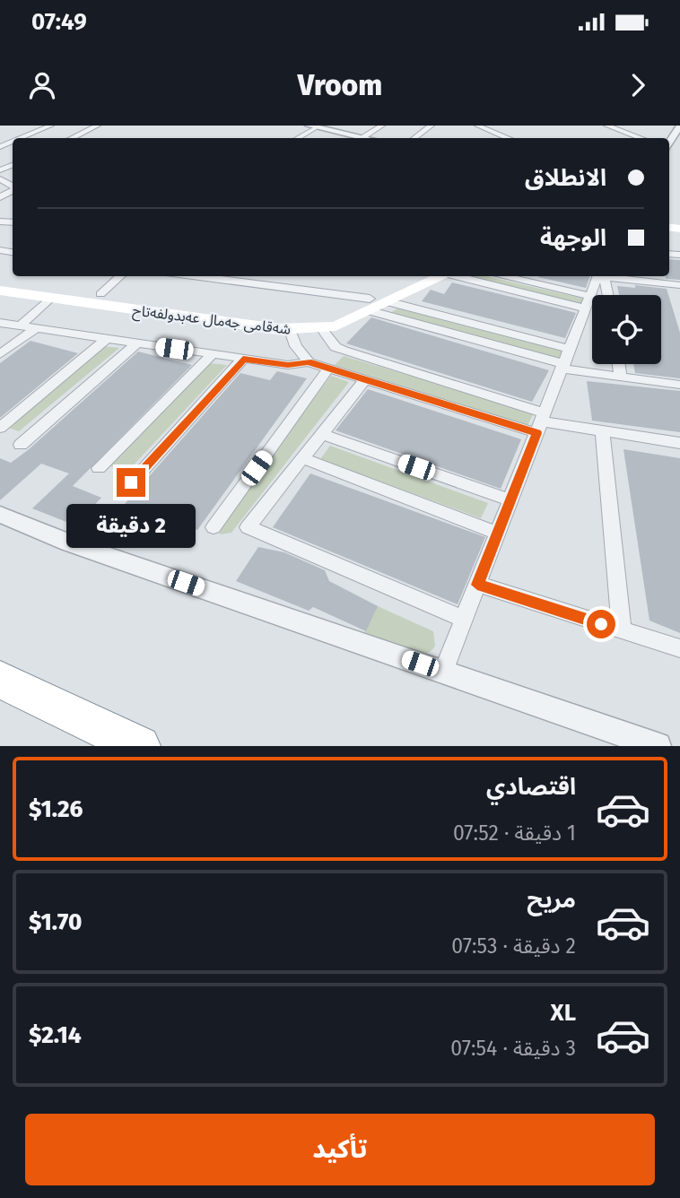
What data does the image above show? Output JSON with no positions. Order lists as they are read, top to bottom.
{
  "streets": {
    "main road": ["شەقامی جەمال عەبدولفەتاح"]
  },
  "page": {
    "status": "07:49",
    "header": "Vroom",
    "banner": ["الانطلاق", "الوجهة"],
    "bubble": "2 دقيقة",
    "list": [
      {
        "name": "اقتصادي",
        "note": "1 دقيقة · 07:52",
        "value": "$1.26"
      },
      {
        "name": "مريح",
        "note": "2 دقيقة · 07:53",
        "value": "$1.70"
      },
      {
        "name": "XL",
        "note": "3 دقيقة · 07:54",
        "value": "$2.14"
      }
    ],
    "buttons": "تأكيد"
  }
}
